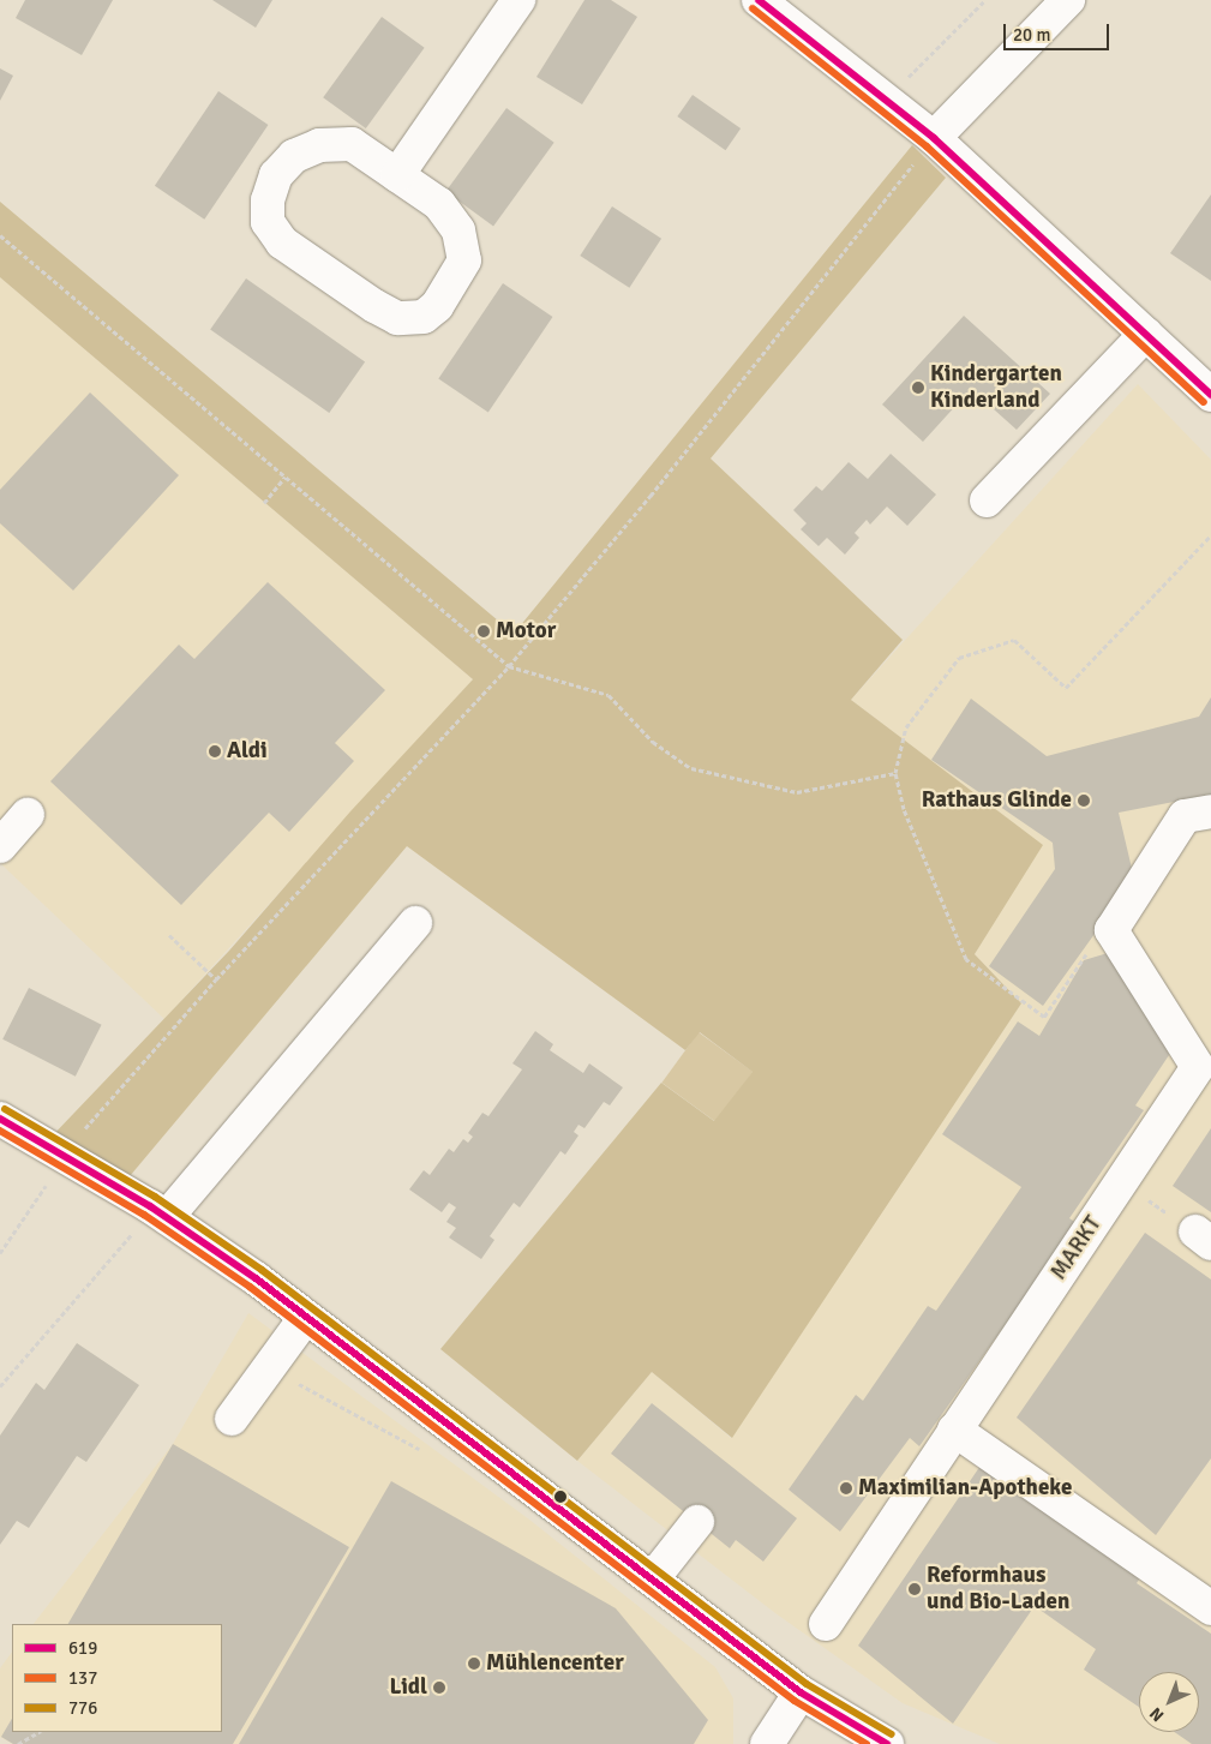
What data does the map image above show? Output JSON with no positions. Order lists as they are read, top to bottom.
{
  "streets": {
    "street": ["MARKT"]
  },
  "places": [
    "Kindergarten Kinderland",
    "Motor",
    "Aldi",
    "Rathaus Glinde",
    "Maximilian-Apotheke",
    "Reformhaus und Bio-Laden",
    "Mühlencenter",
    "Lidl"
  ],
  "lines": ["transit line 619", "transit line 137", "transit line 776"],
  "legend": ["619", "137", "776"],
  "scale_bar": "20 m",
  "north": "bottom left"
}
